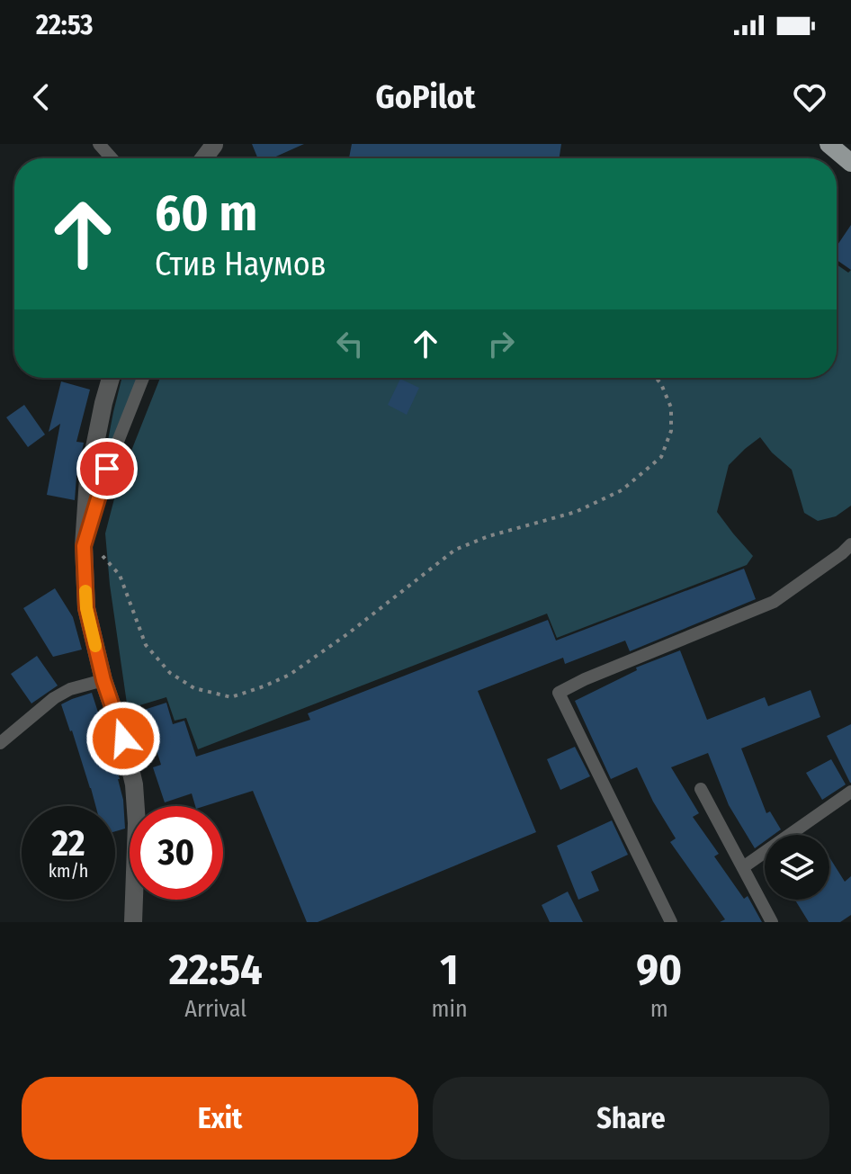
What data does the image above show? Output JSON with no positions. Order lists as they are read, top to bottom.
{
  "page": {
    "status": "22:53",
    "header": "GoPilot",
    "turn": ["60 m", "Стив Наумов"],
    "speed": "22 km/h",
    "limit": "30",
    "eta": [
      "22:54",
      "Arrival",
      "1",
      "min",
      "90",
      "m"
    ],
    "buttons": ["Exit", "Share"]
  }
}
